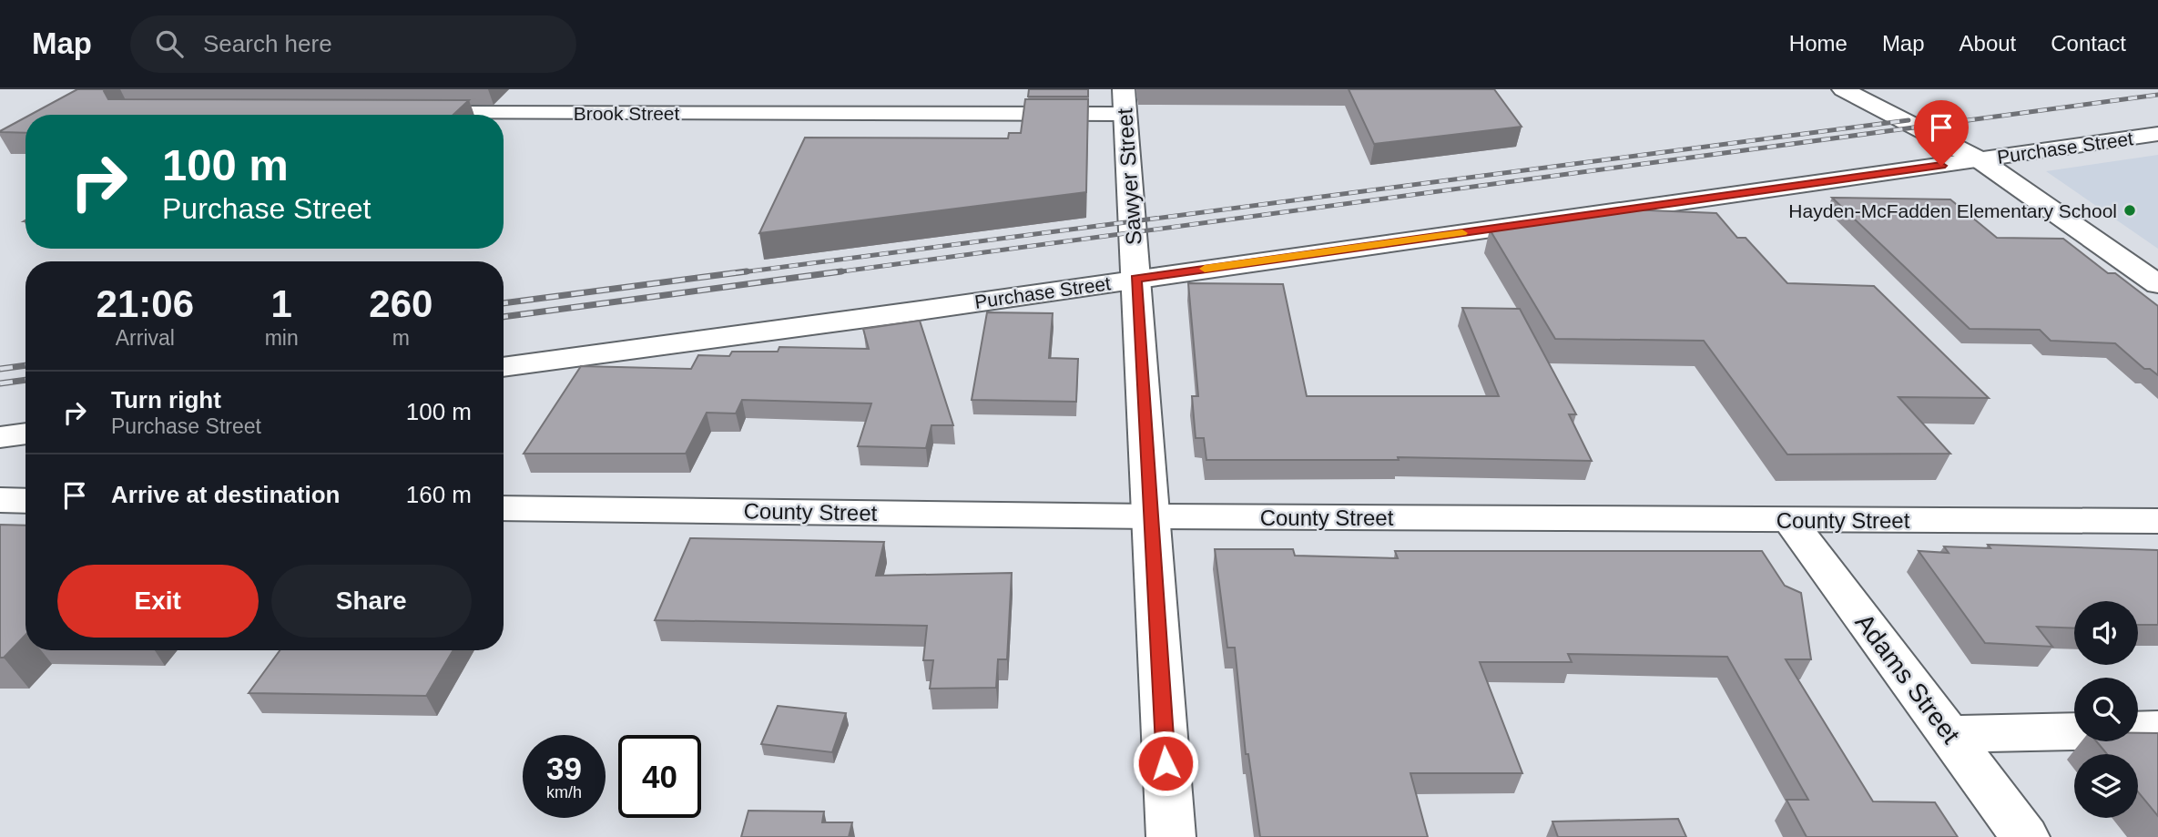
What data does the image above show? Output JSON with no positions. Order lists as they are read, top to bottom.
{
  "streets": {
    "main road": [
      "Brook Street",
      "Purchase Street",
      "Sawyer Street",
      "County Street",
      "Adams Street"
    ]
  },
  "crossings": [
    ["Brook Street", "Sawyer Street"],
    ["Purchase Street", "Sawyer Street"],
    ["Sawyer Street", "County Street"],
    ["County Street", "Adams Street"]
  ],
  "places": ["Hayden-McFadden Elementary School"],
  "page": {
    "header": "Map",
    "search": "Search here",
    "nav": [
      "Home",
      "Map",
      "About",
      "Contact"
    ],
    "turn": ["100 m", "Purchase Street"],
    "eta": [
      "21:06",
      "Arrival",
      "1",
      "min",
      "260",
      "m"
    ],
    "list": [
      {
        "name": "Turn right",
        "note": "Purchase Street",
        "value": "100 m"
      },
      {
        "name": "Arrive at destination",
        "value": "160 m"
      }
    ],
    "buttons": ["Exit", "Share"],
    "speed": "39 km/h",
    "limit": "40"
  }
}
